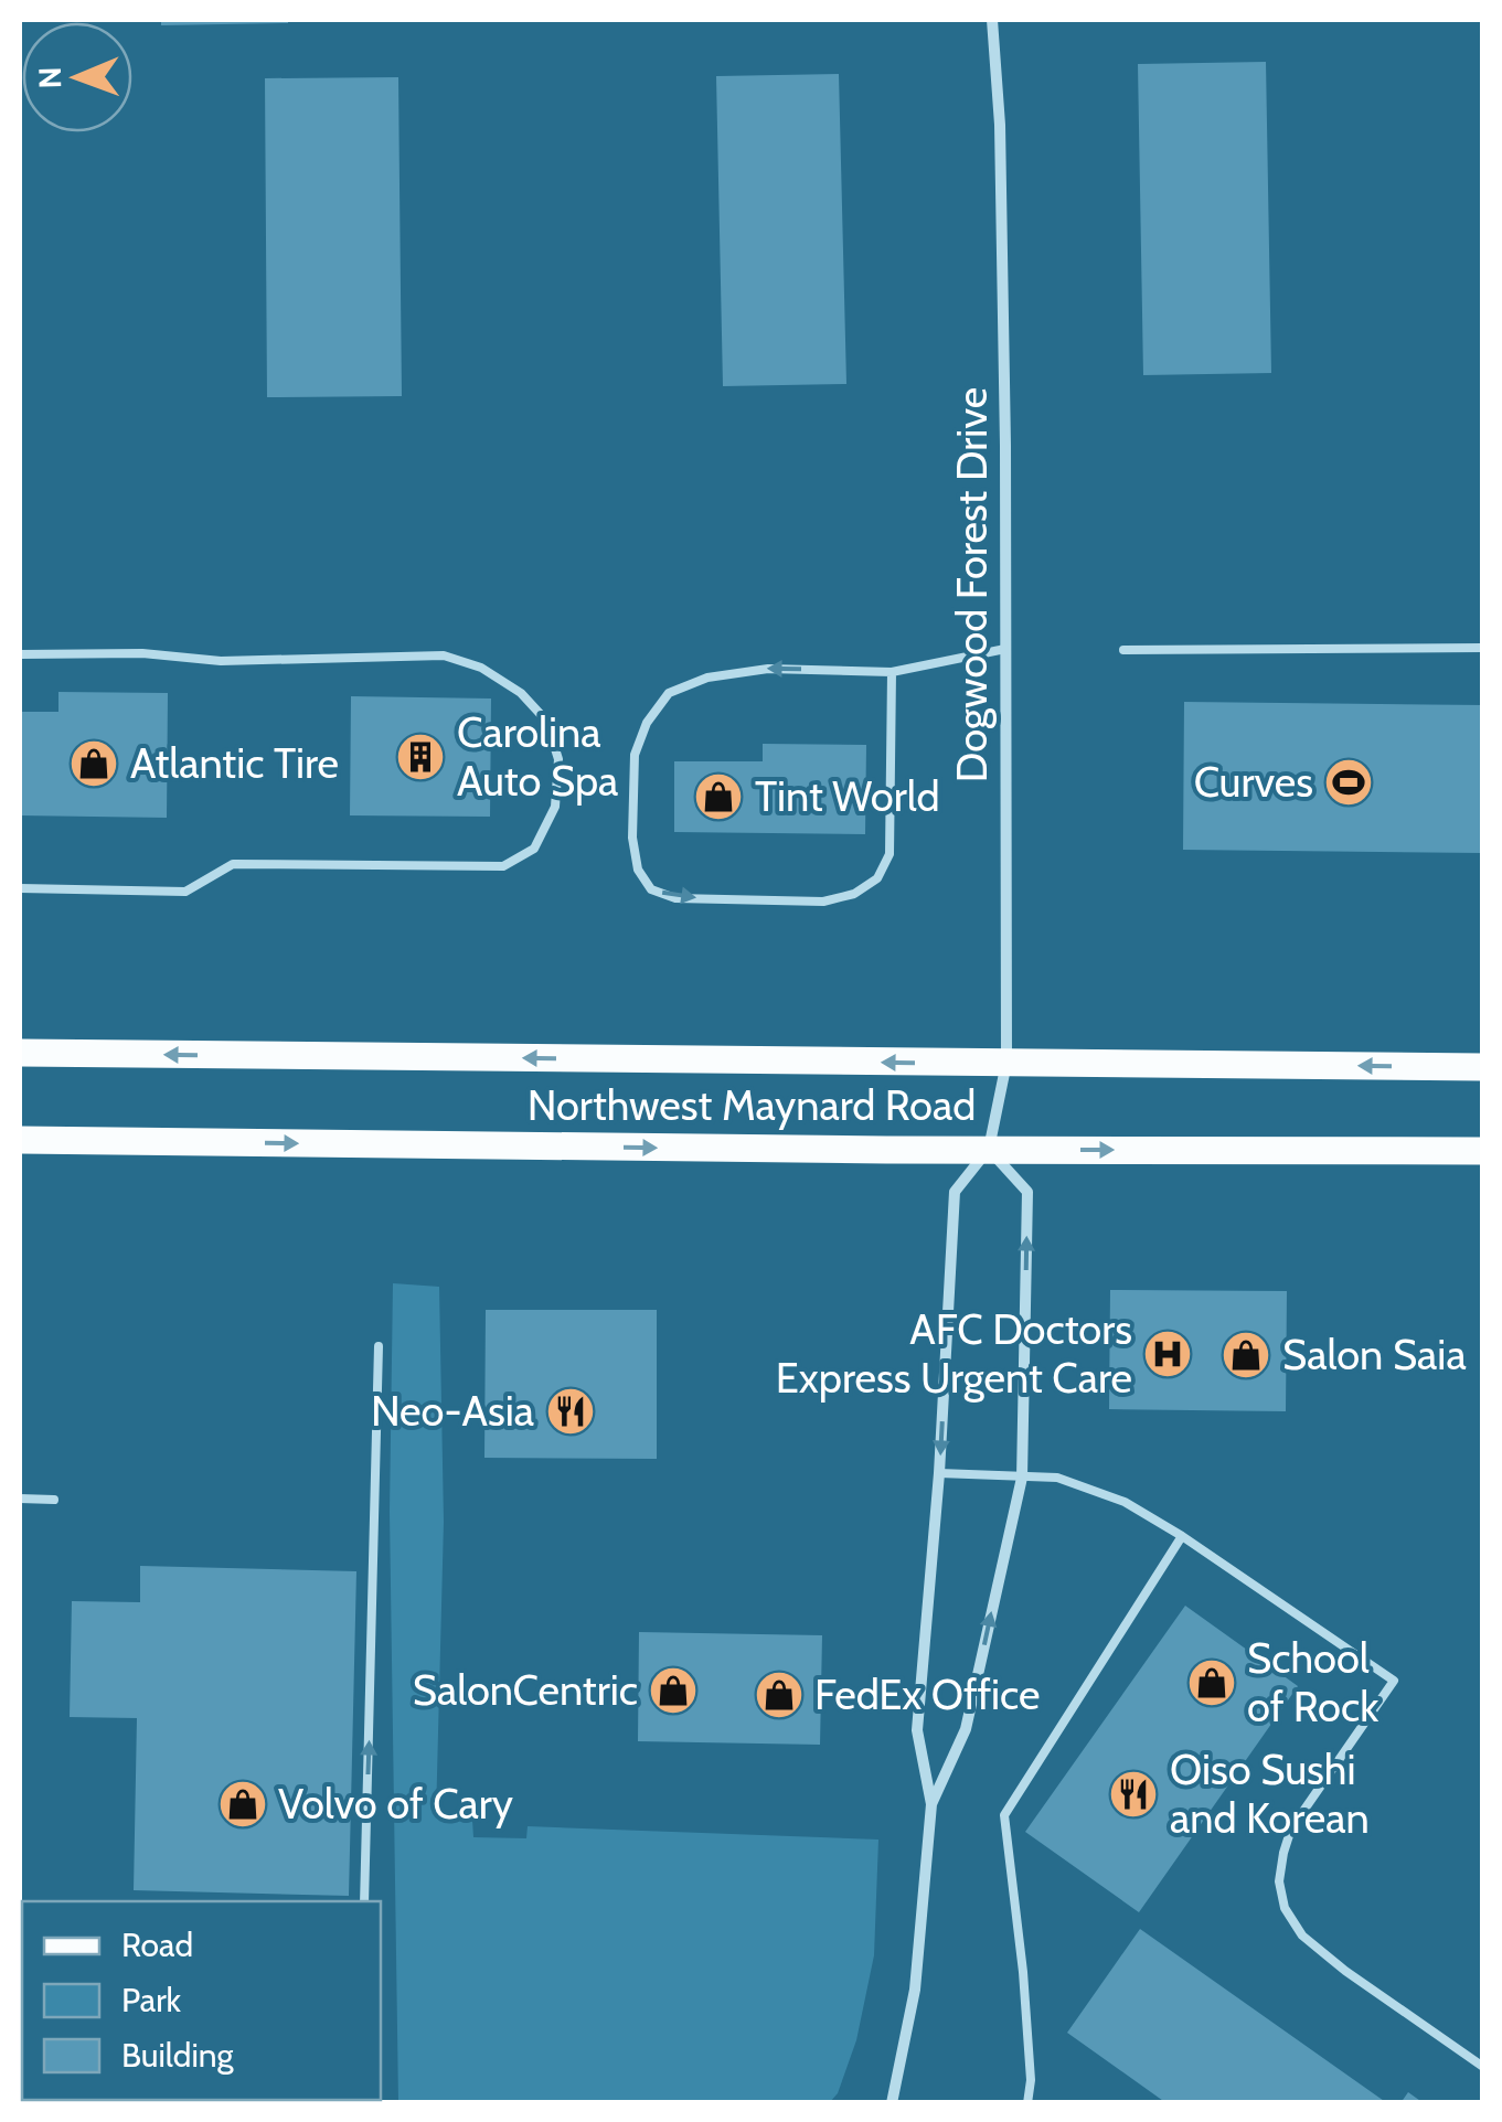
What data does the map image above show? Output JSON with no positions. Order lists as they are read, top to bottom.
{
  "streets": {
    "main road": ["Northwest Maynard Road"],
    "street": ["Dogwood Forest Drive"]
  },
  "crossings": [
    ["Dogwood Forest Drive", "Northwest Maynard Road"]
  ],
  "places": {
    "building": ["Carolina Auto Spa"],
    "shop": [
      "Atlantic Tire",
      "Tint World",
      "Salon Saia",
      "School of Rock",
      "SalonCentric",
      "FedEx Office",
      "Volvo of Cary"
    ],
    "sports": ["Curves"],
    "hospital": ["AFC Doctors Express Urgent Care"],
    "restaurant": ["Neo-Asia", "Oiso Sushi and Korean"]
  },
  "legend": ["Road", "Park", "Building"],
  "north": "left"
}
